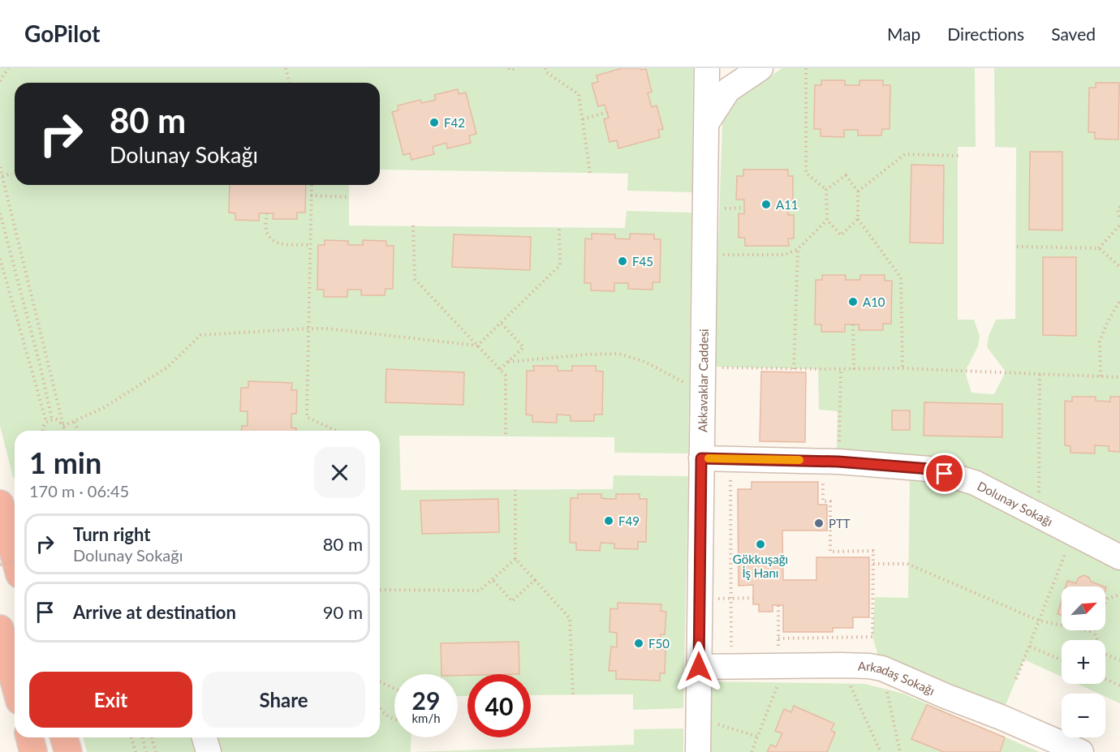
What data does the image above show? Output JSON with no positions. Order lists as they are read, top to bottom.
{
  "streets": {
    "street": ["Akkavaklar Caddesi", "Dolunay Sokağı", "Arkadaş Sokağı"]
  },
  "crossings": [
    ["Akkavaklar Caddesi", "Dolunay Sokağı"],
    ["Akkavaklar Caddesi", "Arkadaş Sokağı"]
  ],
  "places": [
    "F42",
    "A11",
    "F45",
    "A10",
    "F49",
    "PTT",
    "Gökkuşağı İş Hanı",
    "F50"
  ],
  "north": "top right",
  "page": {
    "header": "GoPilot",
    "nav": ["Map", "Directions", "Saved"],
    "turn": ["80 m", "Dolunay Sokağı"],
    "heading": ["1 min", "170 m · 06:45"],
    "list": [
      {
        "name": "Turn right",
        "note": "Dolunay Sokağı",
        "value": "80 m"
      },
      {
        "name": "Arrive at destination",
        "value": "90 m"
      }
    ],
    "map_buttons": ["+", "−"],
    "buttons": ["Exit", "Share"],
    "speed": "29 km/h",
    "limit": "40"
  }
}
